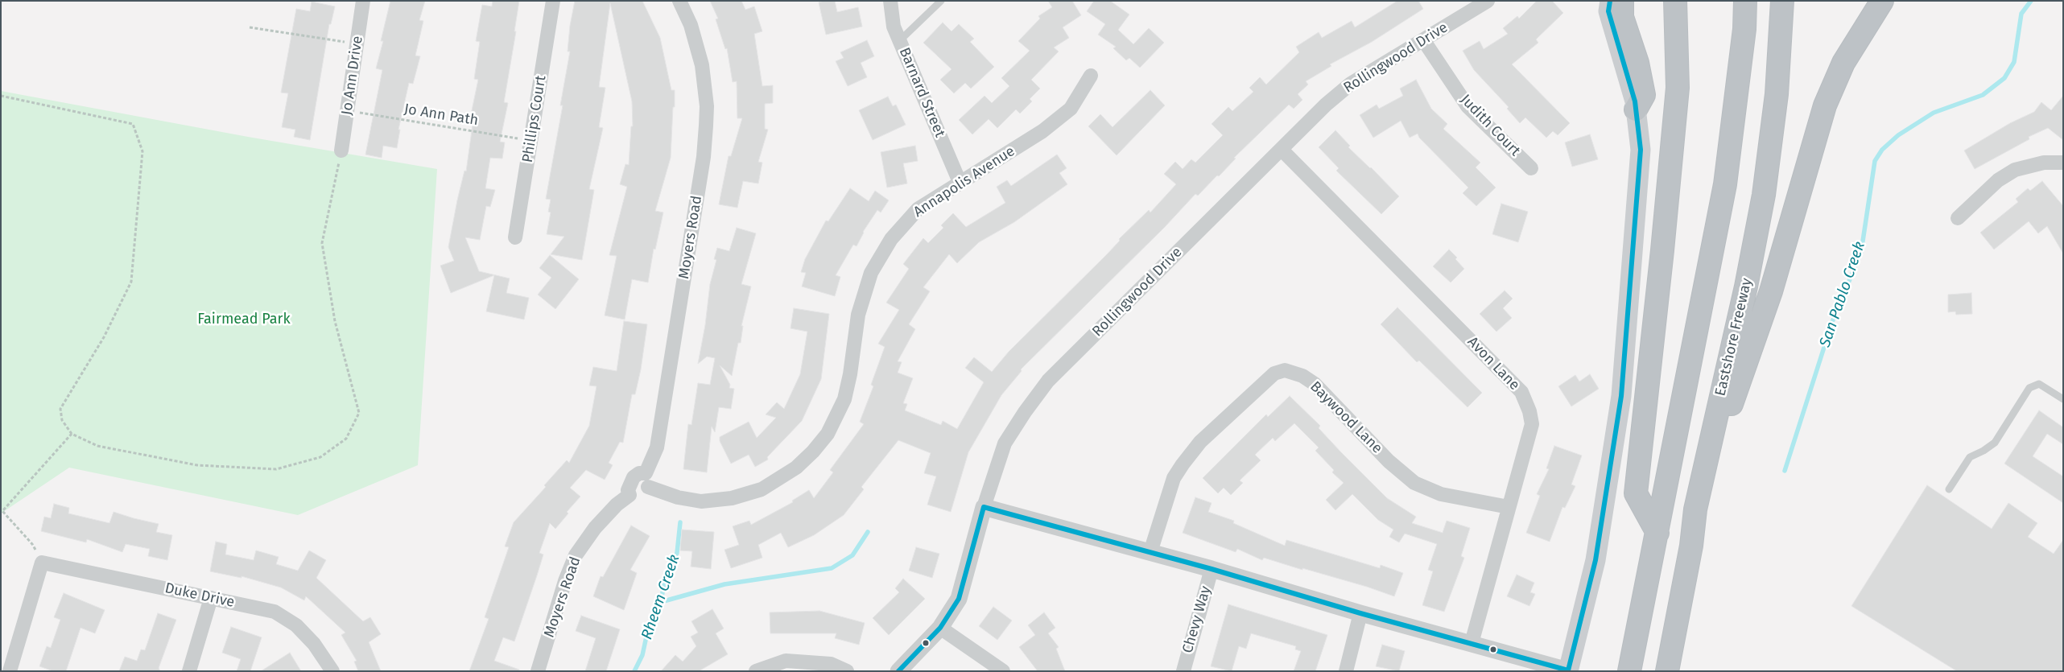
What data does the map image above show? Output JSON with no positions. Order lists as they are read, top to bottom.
{
  "streets": {
    "highway": ["Eastshore Freeway"],
    "street": [
      "Rollingwood Drive",
      "Jo Ann Drive",
      "Barnard Street",
      "Phillips Court",
      "Judith Court",
      "Annapolis Avenue",
      "Moyers Road",
      "Avon Lane",
      "Baywood Lane",
      "Duke Drive",
      "Chevy Way"
    ],
    "path": ["Jo Ann Path"]
  },
  "crossings": [
    ["Rollingwood Drive", "Judith Court"],
    ["Rollingwood Drive", "Avon Lane"],
    ["Jo Ann Drive", "Jo Ann Path"],
    ["Barnard Street", "Annapolis Avenue"],
    ["Jo Ann Path", "Phillips Court"],
    ["Annapolis Avenue", "Moyers Road"],
    ["Avon Lane", "Baywood Lane"]
  ],
  "water": ["San Pablo Creek", "Rheem Creek"],
  "parks": ["Fairmead Park"]
}
